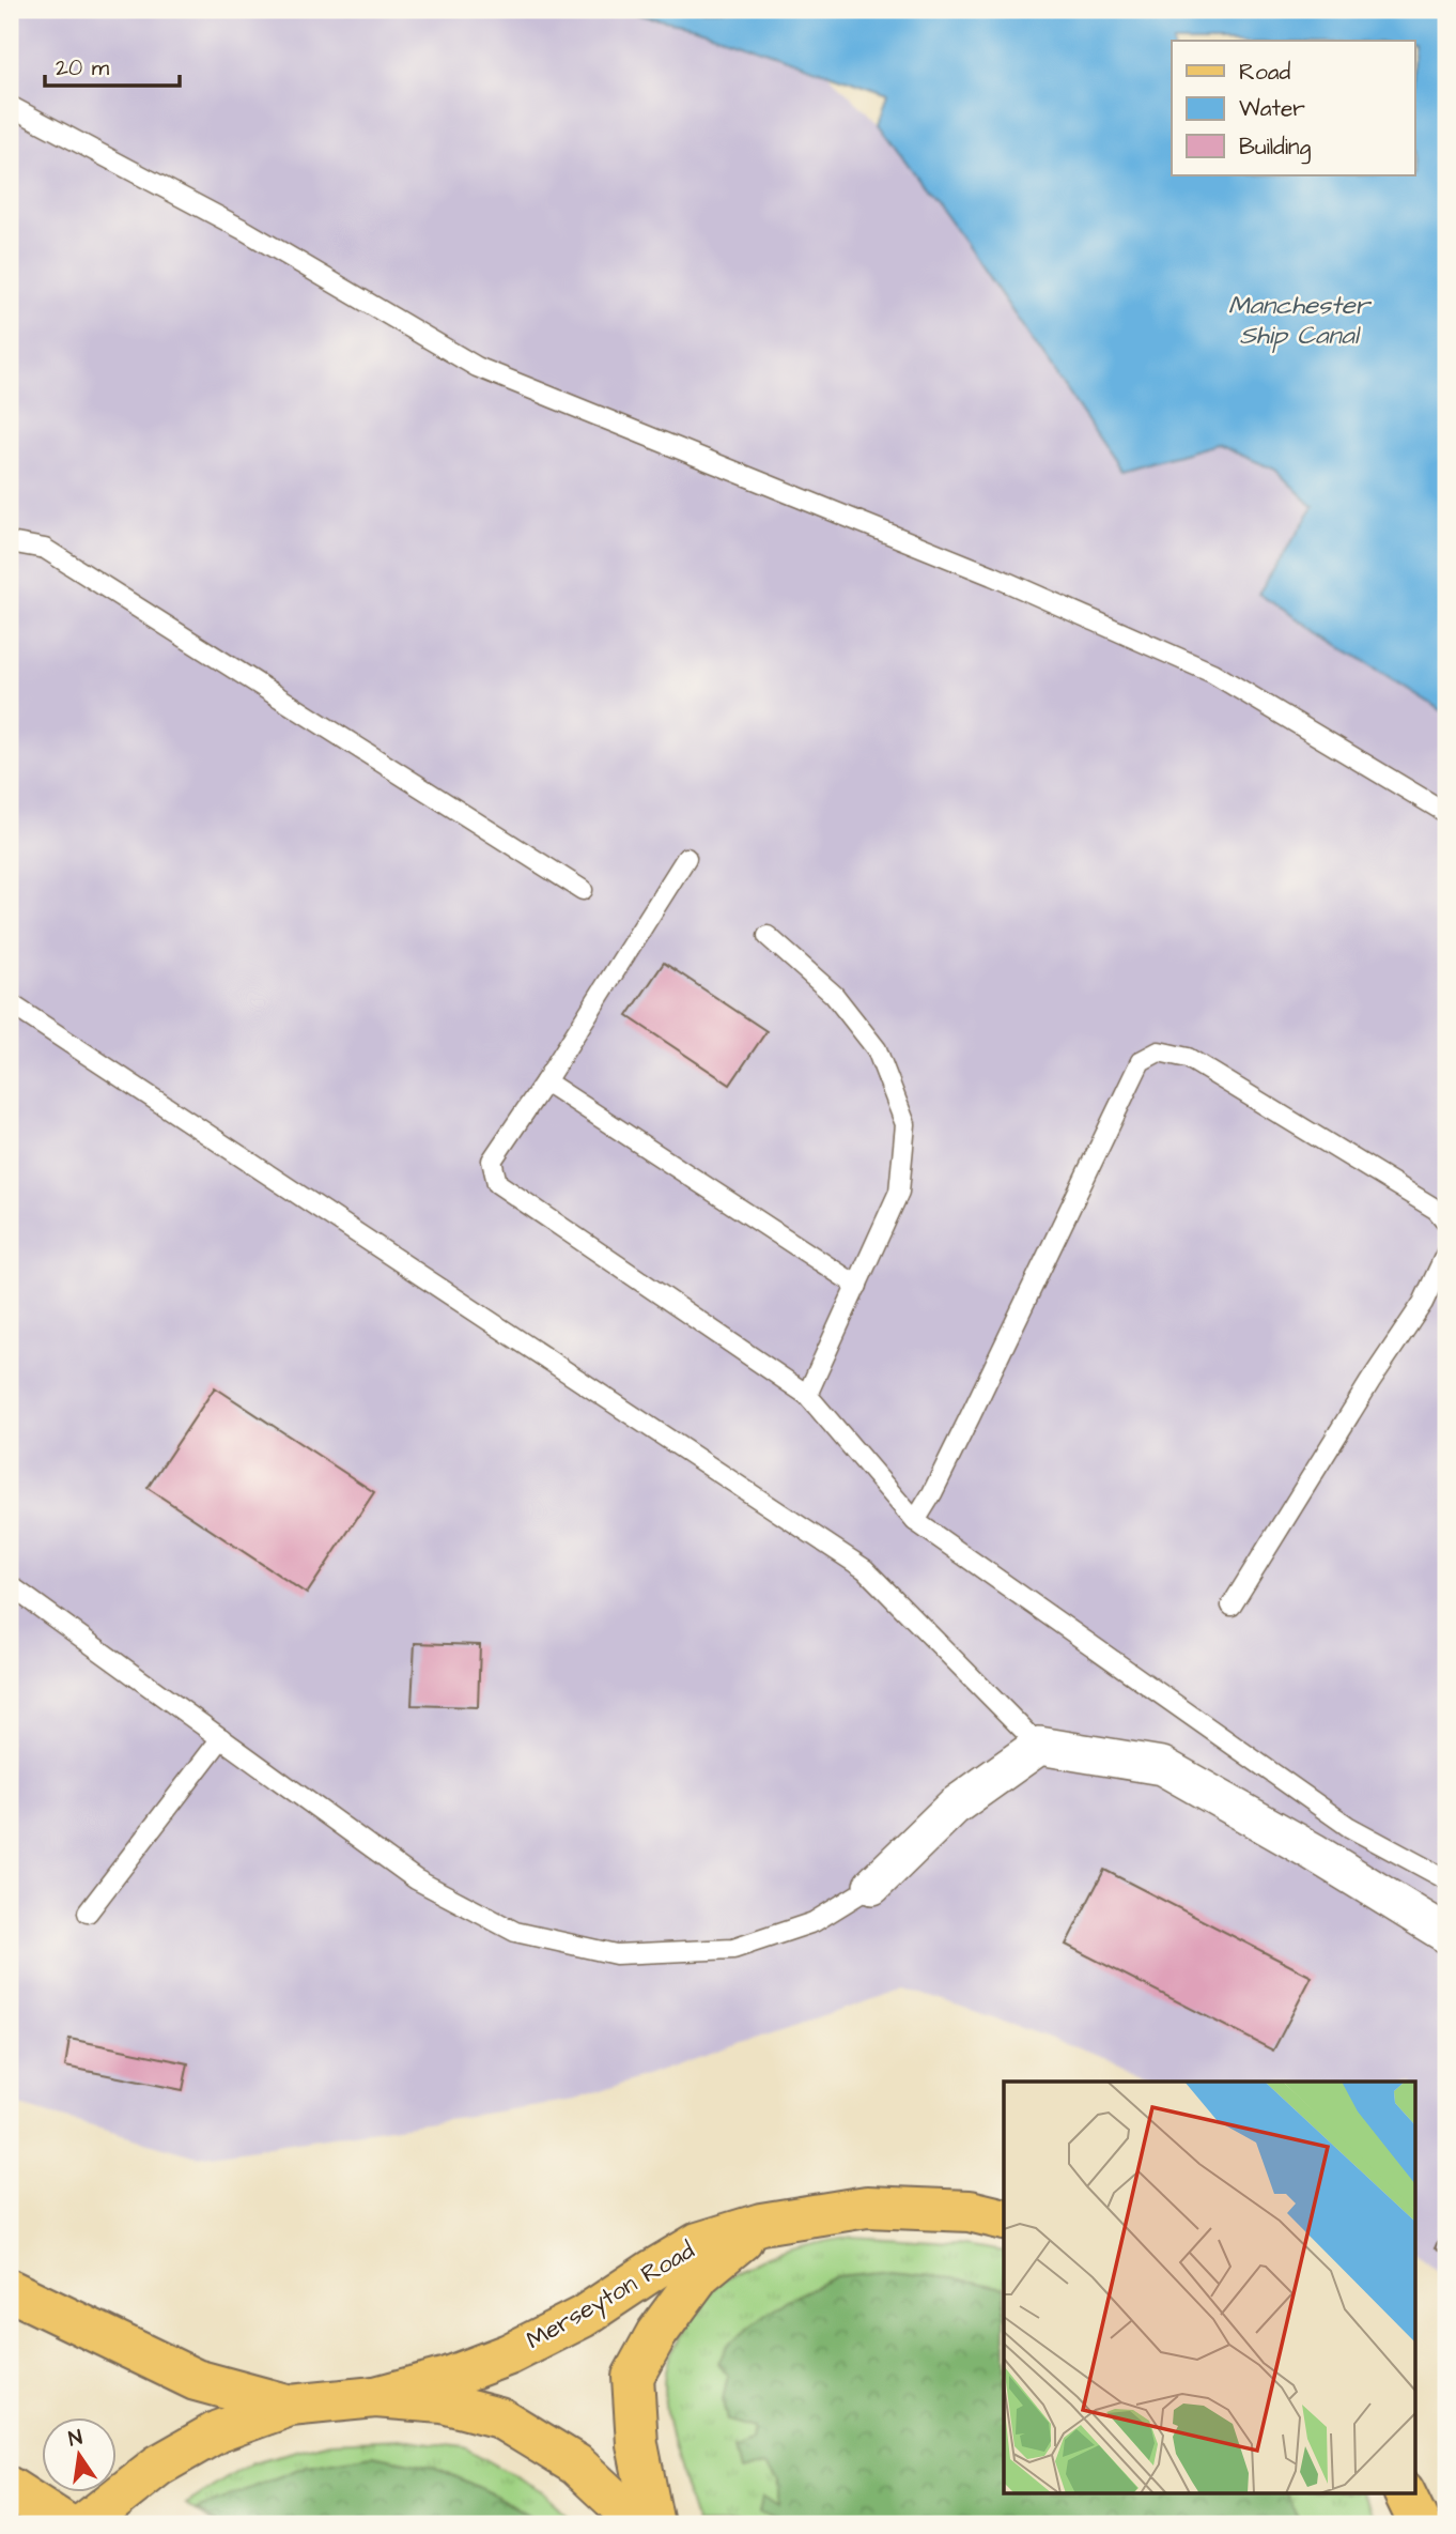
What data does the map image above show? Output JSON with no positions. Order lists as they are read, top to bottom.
{
  "streets": {
    "main road": ["Merseyton Road"]
  },
  "water": ["Manchester Ship Canal"],
  "legend": ["Road", "Water", "Building"],
  "scale_bar": "20 m",
  "north": "top"
}
